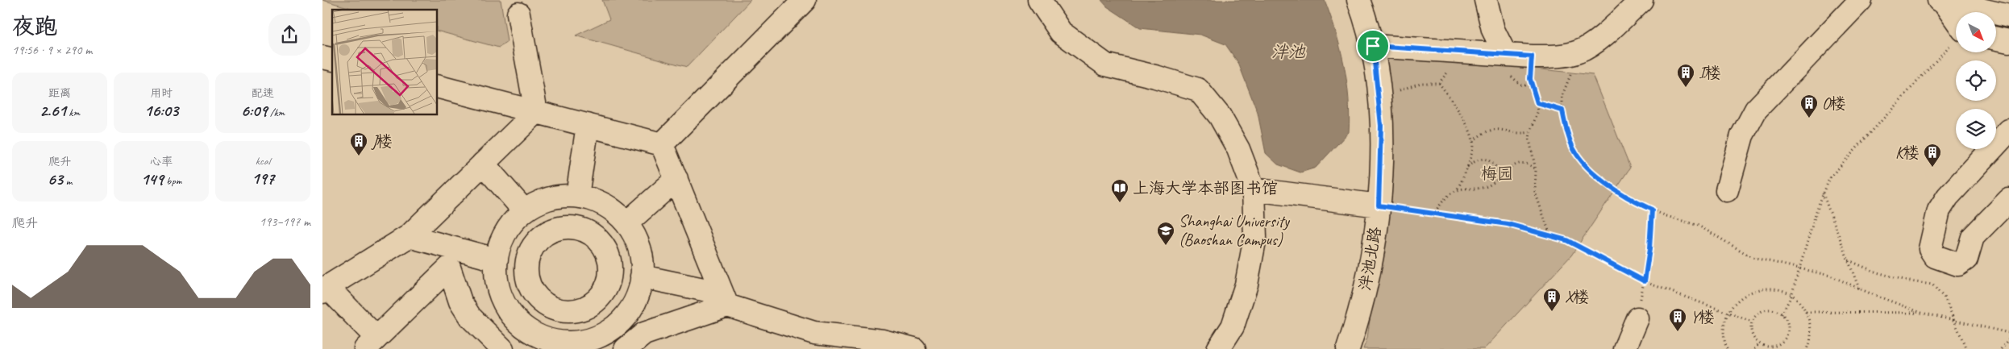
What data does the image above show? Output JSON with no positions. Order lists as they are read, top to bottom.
{
  "streets": {
    "street": ["泮池北路"]
  },
  "water": ["泮池"],
  "parks": ["梅园"],
  "places": {
    "building": [
      "I楼",
      "O楼",
      "J楼",
      "K楼",
      "X楼",
      "Y楼"
    ],
    "library": ["上海大学本部图书馆"],
    "school or university": ["Shanghai University (Baoshan Campus)"]
  },
  "north": "bottom right",
  "page": {
    "heading": ["夜跑", "19:56 · 9 × 290 m"],
    "stats": [
      ["距离", "2.61 km"],
      ["用时", "16:03"],
      ["配速", "6:09 /km"],
      ["爬升", "63 m"],
      ["心率", "149 bpm"],
      ["kcal", "197"]
    ],
    "chart": ["爬升", "193–197 m"]
  }
}
